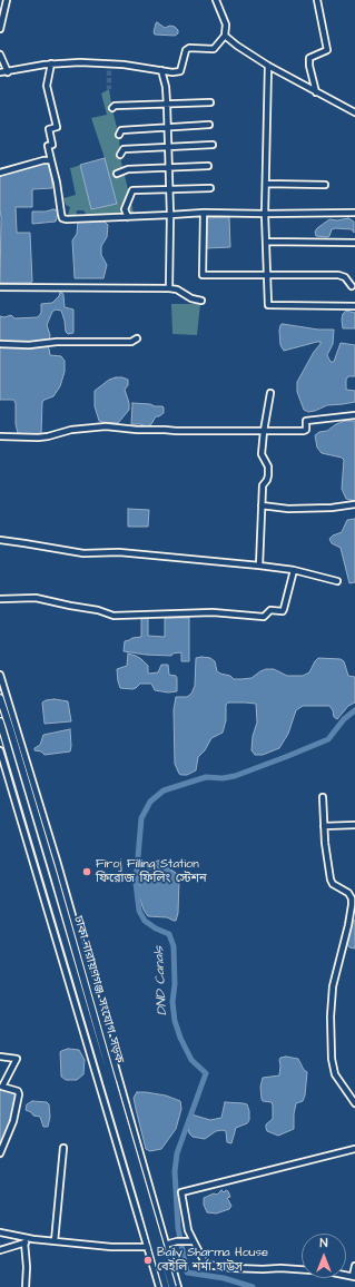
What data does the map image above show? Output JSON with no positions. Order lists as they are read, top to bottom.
{
  "streets": {
    "main road": ["ঢাকা-নারায়ণগঞ্জ সংযোগ সড়ক"]
  },
  "water": ["DND Canals"],
  "places": ["Firoj Filling Station ফিরোজ ফিলিং স্টেশন", "Baily Sharma House বেইলি শর্মা হাউস"],
  "north": "top"
}
